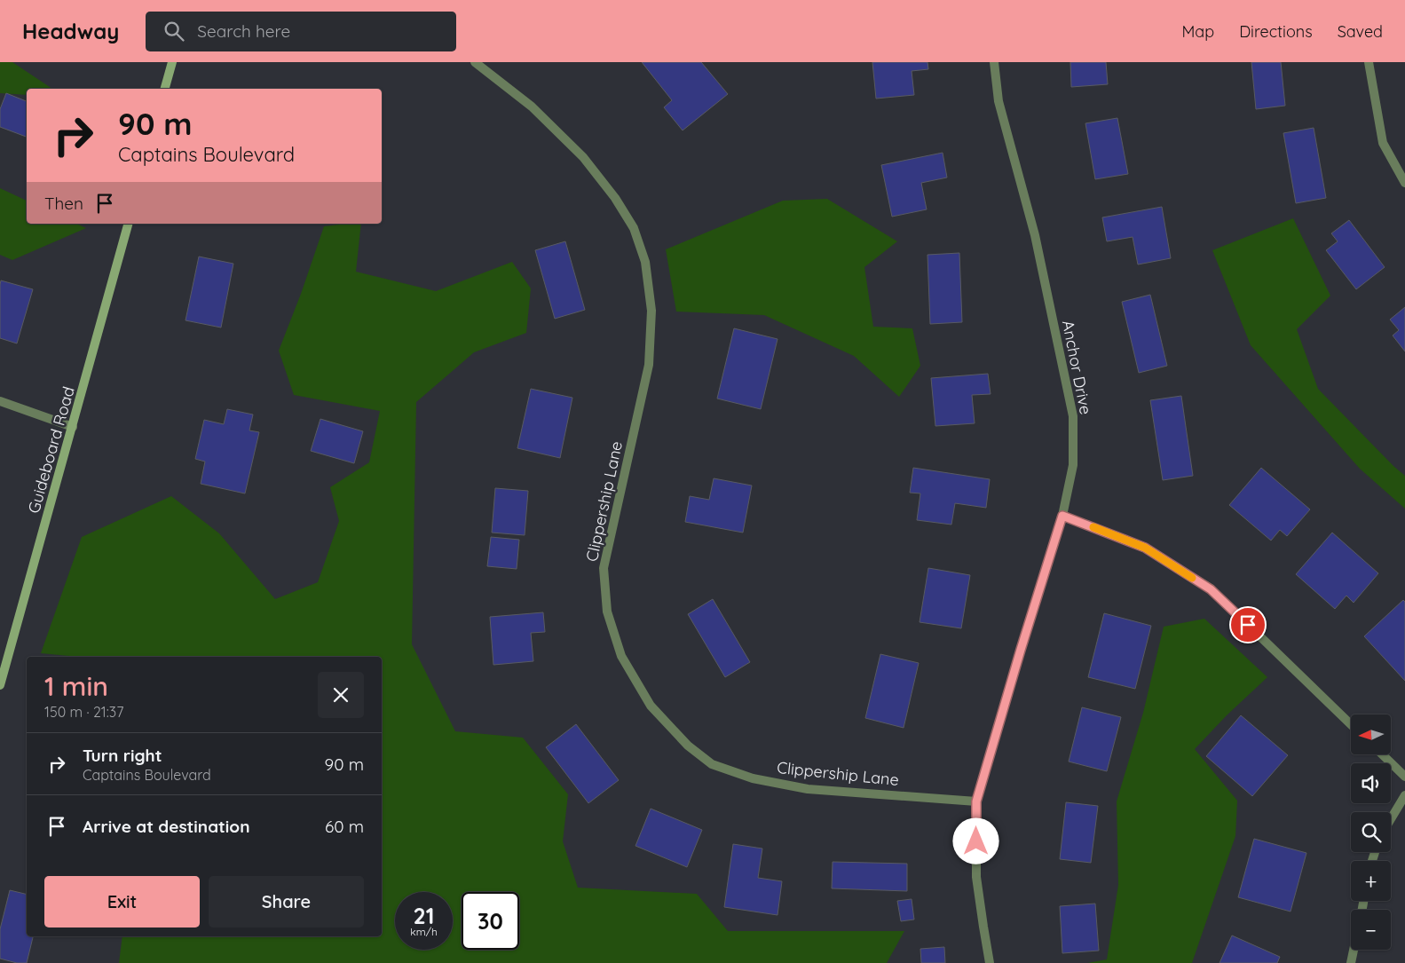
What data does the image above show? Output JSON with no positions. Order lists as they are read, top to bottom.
{
  "streets": {
    "street": ["Anchor Drive", "Guideboard Road", "Clippership Lane"]
  },
  "crossings": [
    ["Anchor Drive", "Clippership Lane"]
  ],
  "north": "left",
  "page": {
    "header": "Headway",
    "search": "Search here",
    "nav": ["Map", "Directions", "Saved"],
    "turn": ["90 m", "Captains Boulevard"],
    "then": "Then",
    "heading": ["1 min", "150 m · 21:37"],
    "map_buttons": ["+", "−"],
    "list": [
      {
        "name": "Turn right",
        "note": "Captains Boulevard",
        "value": "90 m"
      },
      {
        "name": "Arrive at destination",
        "value": "60 m"
      }
    ],
    "buttons": ["Exit", "Share"],
    "speed": "21 km/h",
    "limit": "30"
  }
}
